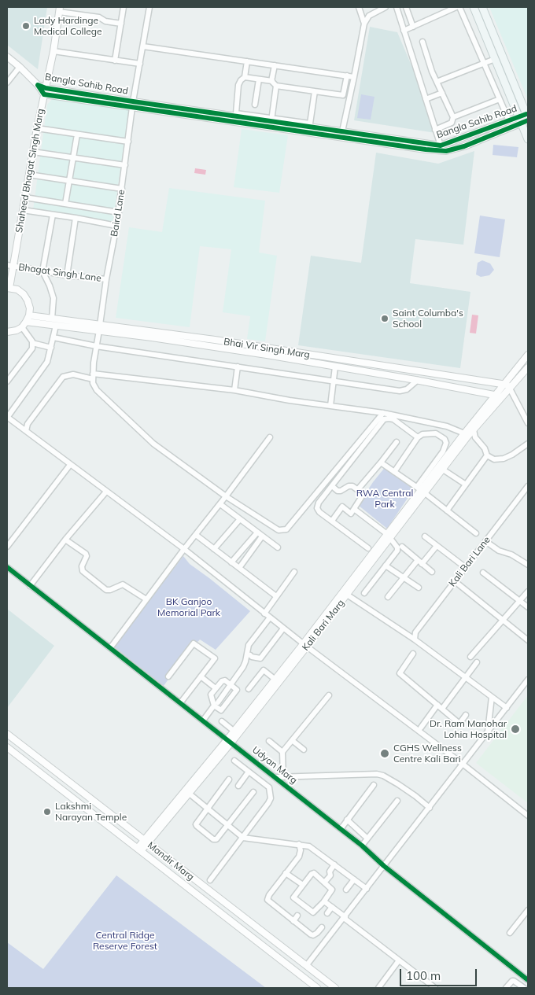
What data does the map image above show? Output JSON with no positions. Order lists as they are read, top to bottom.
{
  "streets": {
    "street": [
      "Bangla Sahib Road",
      "Shaheed Bhagat Singh Marg",
      "Baird Lane",
      "Bhagat Singh Lane",
      "Bhai Vir Singh Marg",
      "Kali Bari Lane",
      "Kali Bari Marg",
      "Udyan Marg",
      "Mandir Marg"
    ]
  },
  "crossings": [
    ["Bangla Sahib Road", "Shaheed Bhagat Singh Marg"],
    ["Bangla Sahib Road", "Baird Lane"],
    ["Shaheed Bhagat Singh Marg", "Bhagat Singh Lane"],
    ["Baird Lane", "Bhagat Singh Lane"],
    ["Baird Lane", "Bhai Vir Singh Marg"],
    ["Bhai Vir Singh Marg", "Kali Bari Marg"],
    ["Kali Bari Marg", "Udyan Marg"],
    ["Kali Bari Marg", "Mandir Marg"]
  ],
  "parks": ["RWA Central Park", "BK Ganjoo Memorial Park", "Central Ridge Reserve Forest"],
  "places": [
    "Lady Hardinge Medical College",
    "Saint Columba's School",
    "Dr. Ram Manohar Lohia Hospital",
    "CGHS Wellness Centre Kali Bari",
    "Lakshmi Narayan Temple"
  ],
  "scale_bar": "100 m"
}
